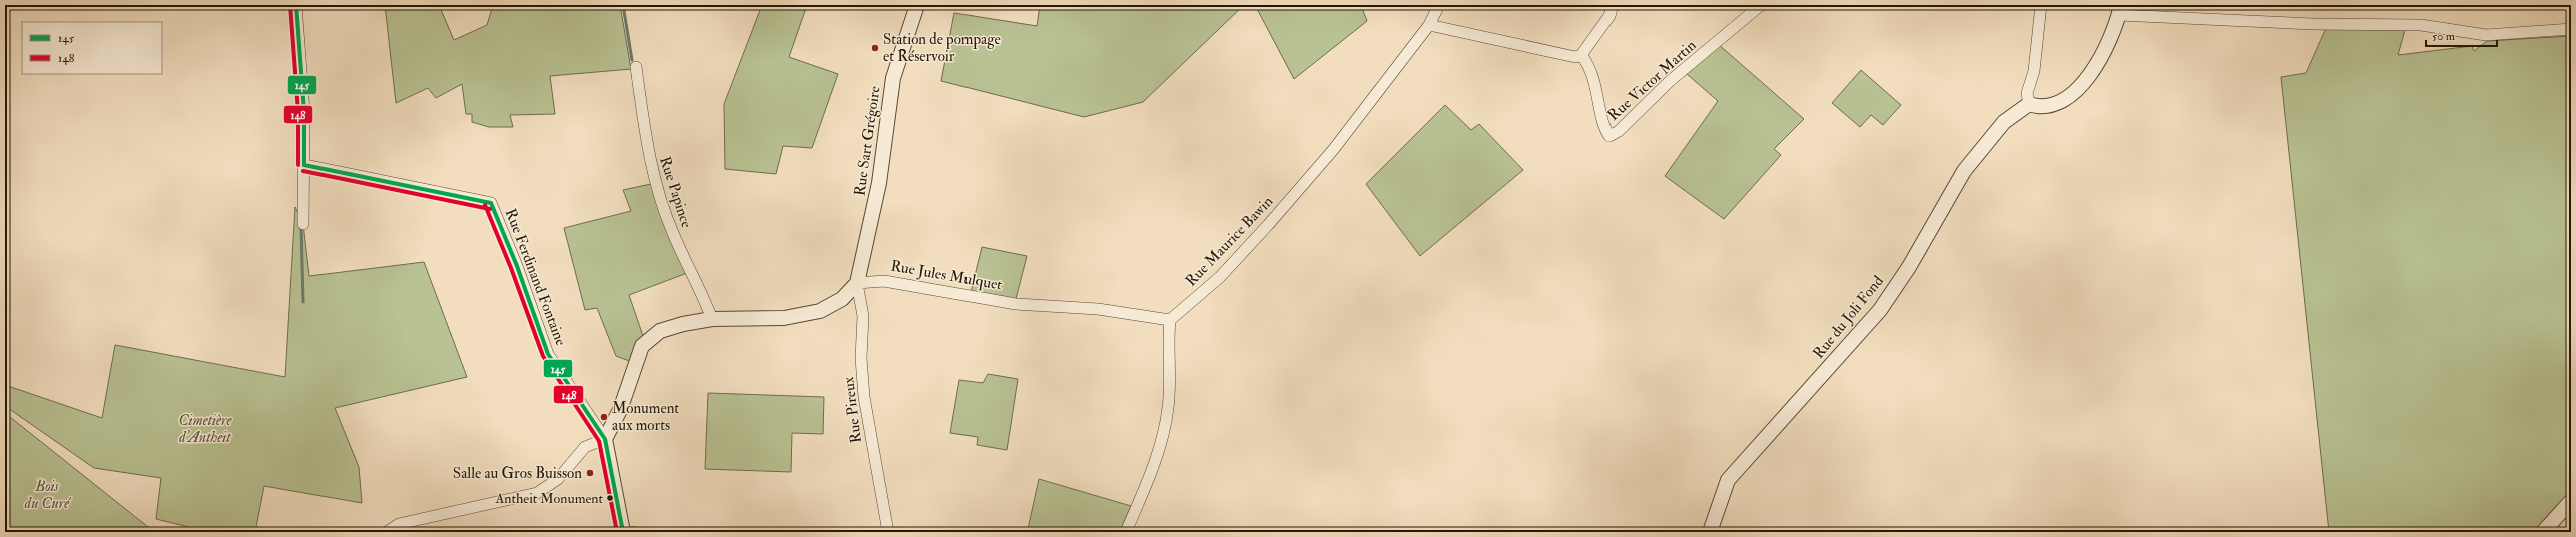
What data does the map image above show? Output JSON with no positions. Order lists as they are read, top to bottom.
{
  "streets": {
    "street": [
      "Rue Victor Martin",
      "Rue Sart Grégoire",
      "Rue Papince",
      "Rue Maurice Bawin",
      "Rue Jules Mulquet",
      "Rue Ferdinand Fontaine",
      "Rue du Joli Fond",
      "Rue Pireux"
    ]
  },
  "crossings": [
    ["Rue Sart Grégoire", "Rue Jules Mulquet"],
    ["Rue Sart Grégoire", "Rue Pireux"],
    ["Rue Maurice Bawin", "Rue Jules Mulquet"],
    ["Rue Jules Mulquet", "Rue Pireux"]
  ],
  "parks": ["Cimetière d'Antheit", "Bois du Curé"],
  "places": [
    "Station de pompage et Réservoir",
    "Monument aux morts",
    "Salle au Gros Buisson",
    "Antheit Monument"
  ],
  "lines": ["transit line 145", "transit line 148"],
  "legend": ["145", "148"],
  "scale_bar": "50 m"
}
